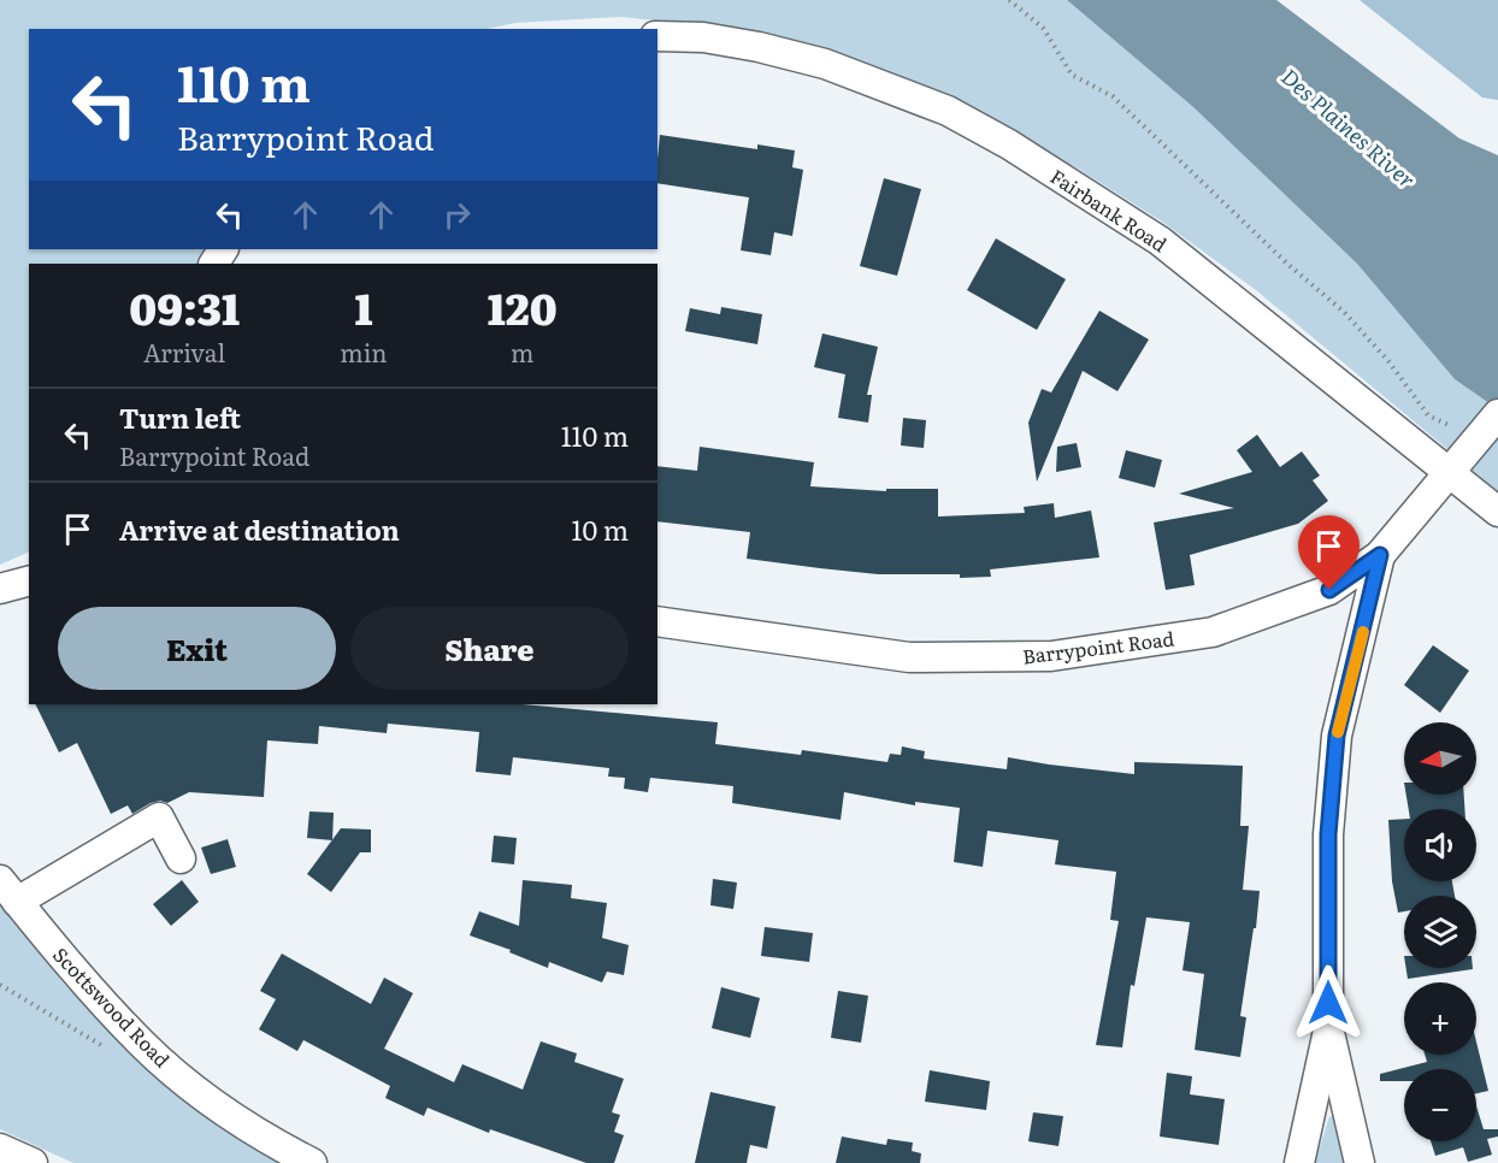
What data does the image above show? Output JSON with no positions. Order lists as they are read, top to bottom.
{
  "streets": {
    "street": ["Fairbank Road", "Barrypoint Road", "Scottswood Road"]
  },
  "crossings": [
    ["Fairbank Road", "Barrypoint Road"]
  ],
  "water": ["Des Plaines River"],
  "north": "left",
  "page": {
    "turn": ["110 m", "Barrypoint Road"],
    "eta": [
      "09:31",
      "Arrival",
      "1",
      "min",
      "120",
      "m"
    ],
    "list": [
      {
        "name": "Turn left",
        "note": "Barrypoint Road",
        "value": "110 m"
      },
      {
        "name": "Arrive at destination",
        "value": "10 m"
      }
    ],
    "buttons": ["Exit", "Share"],
    "map_buttons": ["+", "−"]
  }
}
